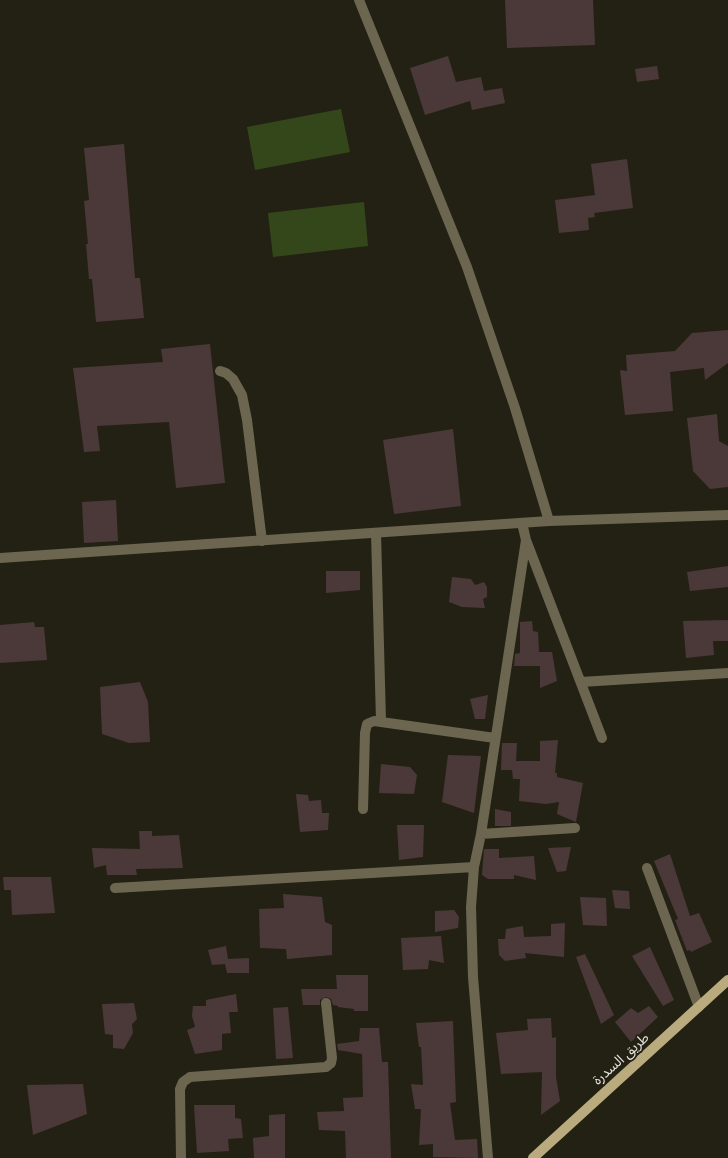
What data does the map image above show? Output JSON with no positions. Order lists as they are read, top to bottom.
{
  "streets": {
    "main road": ["طريق السدرة"]
  }
}
